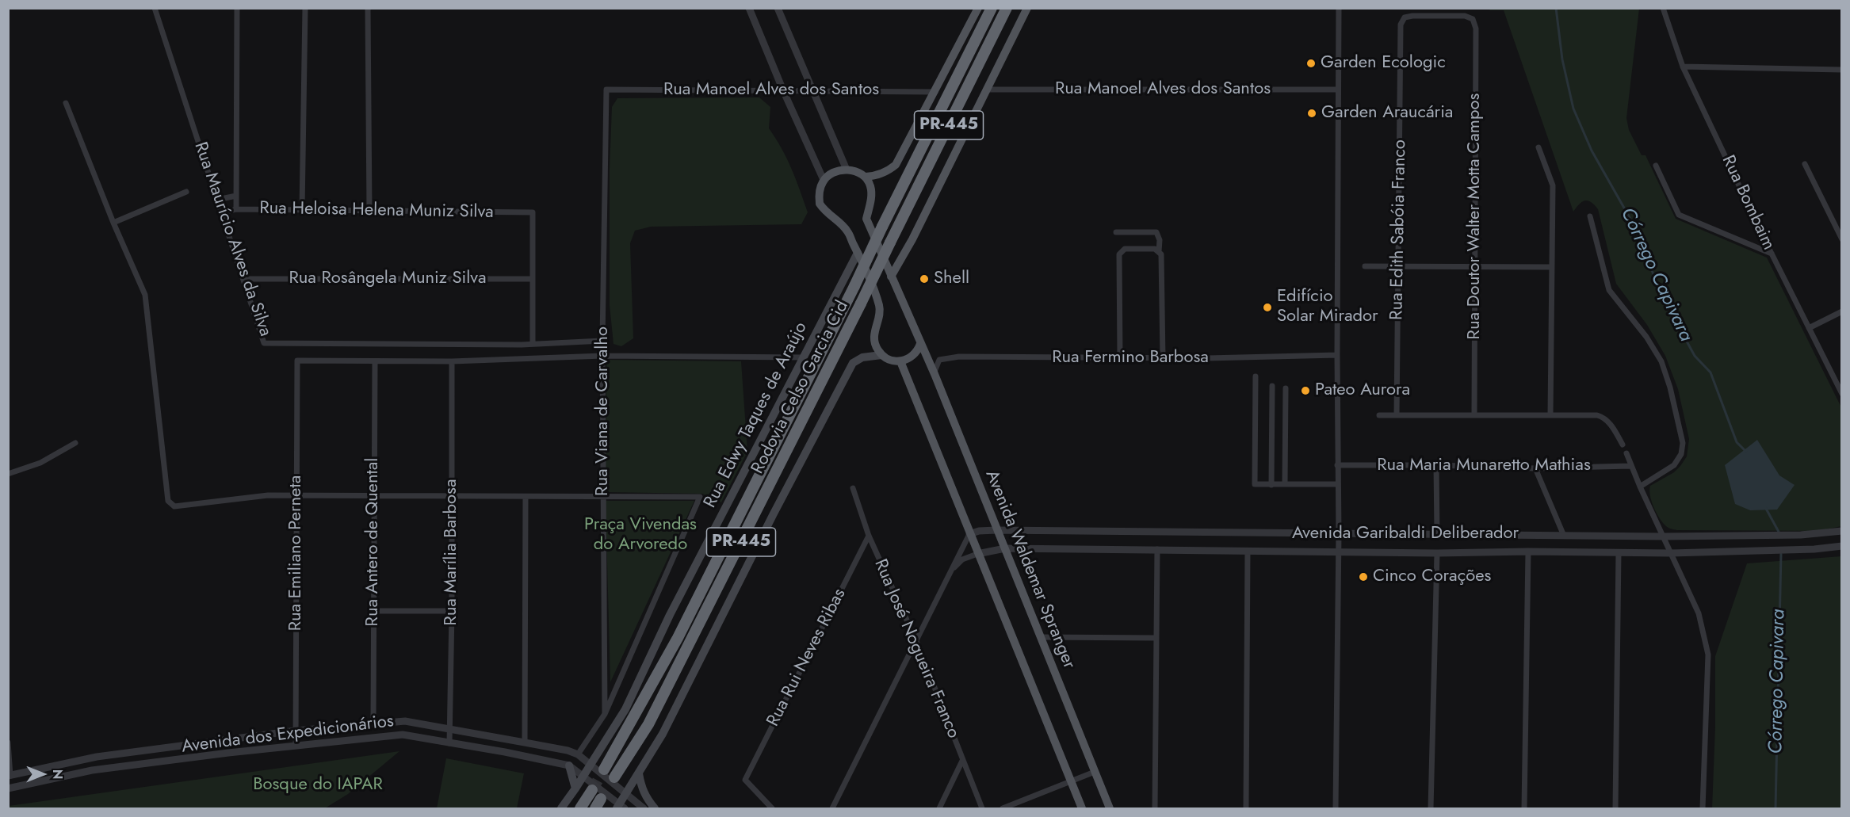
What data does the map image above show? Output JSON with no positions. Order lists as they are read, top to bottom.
{
  "streets": {
    "highway": ["PR-445", "Rodovia Celso Garcia Cid"],
    "main road": ["Rua Edwy Taques de Araújo", "Avenida Waldemar Spranger"],
    "street": [
      "Rua Manoel Alves dos Santos",
      "Rua Bombaim",
      "Rua Heloisa Helena Muniz Silva",
      "Rua Doutor Walter Motta Campos",
      "Rua Edith Sabóia Franco",
      "Rua Maurício Alves da Silva",
      "Rua Rosângela Muniz Silva",
      "Rua Fermino Barbosa",
      "Rua Viana de Carvalho",
      "Rua Maria Munaretto Mathias",
      "Avenida Garibaldi Deliberador",
      "Rua Antero de Quental",
      "Rua Marília Barbosa",
      "Rua Emiliano Perneta",
      "Rua José Nogueira Franco",
      "Rua Rui Neves Ribas",
      "Avenida dos Expedicionários"
    ]
  },
  "crossings": [
    ["Rua Manoel Alves dos Santos", "Rua Viana de Carvalho"],
    ["Rua Heloisa Helena Muniz Silva", "Rua Maurício Alves da Silva"],
    ["Rua Heloisa Helena Muniz Silva", "Rua Rosângela Muniz Silva"],
    ["Rua Doutor Walter Motta Campos", "Rua Edith Sabóia Franco"],
    ["Rua Maurício Alves da Silva", "Rua Rosângela Muniz Silva"],
    ["Rua Maurício Alves da Silva", "Rua Viana de Carvalho"],
    ["Rua Fermino Barbosa", "Avenida Waldemar Spranger"],
    ["Rua Edwy Taques de Araújo", "Avenida dos Expedicionários"],
    ["Avenida Garibaldi Deliberador", "Avenida Waldemar Spranger"],
    ["Rua Antero de Quental", "Rua Emiliano Perneta"],
    ["Rua Antero de Quental", "Avenida dos Expedicionários"],
    ["Rua Marília Barbosa", "Avenida dos Expedicionários"],
    ["Rua Emiliano Perneta", "Avenida dos Expedicionários"],
    ["Rua José Nogueira Franco", "Rua Rui Neves Ribas"]
  ],
  "water": ["Córrego Capivara"],
  "parks": ["Praça Vivendas do Arvoredo", "Bosque do IAPAR"],
  "places": [
    "Garden Ecologic",
    "Garden Araucária",
    "Shell",
    "Edifício Solar Mirador",
    "Pateo Aurora",
    "Cinco Corações"
  ],
  "north": "right"
}
